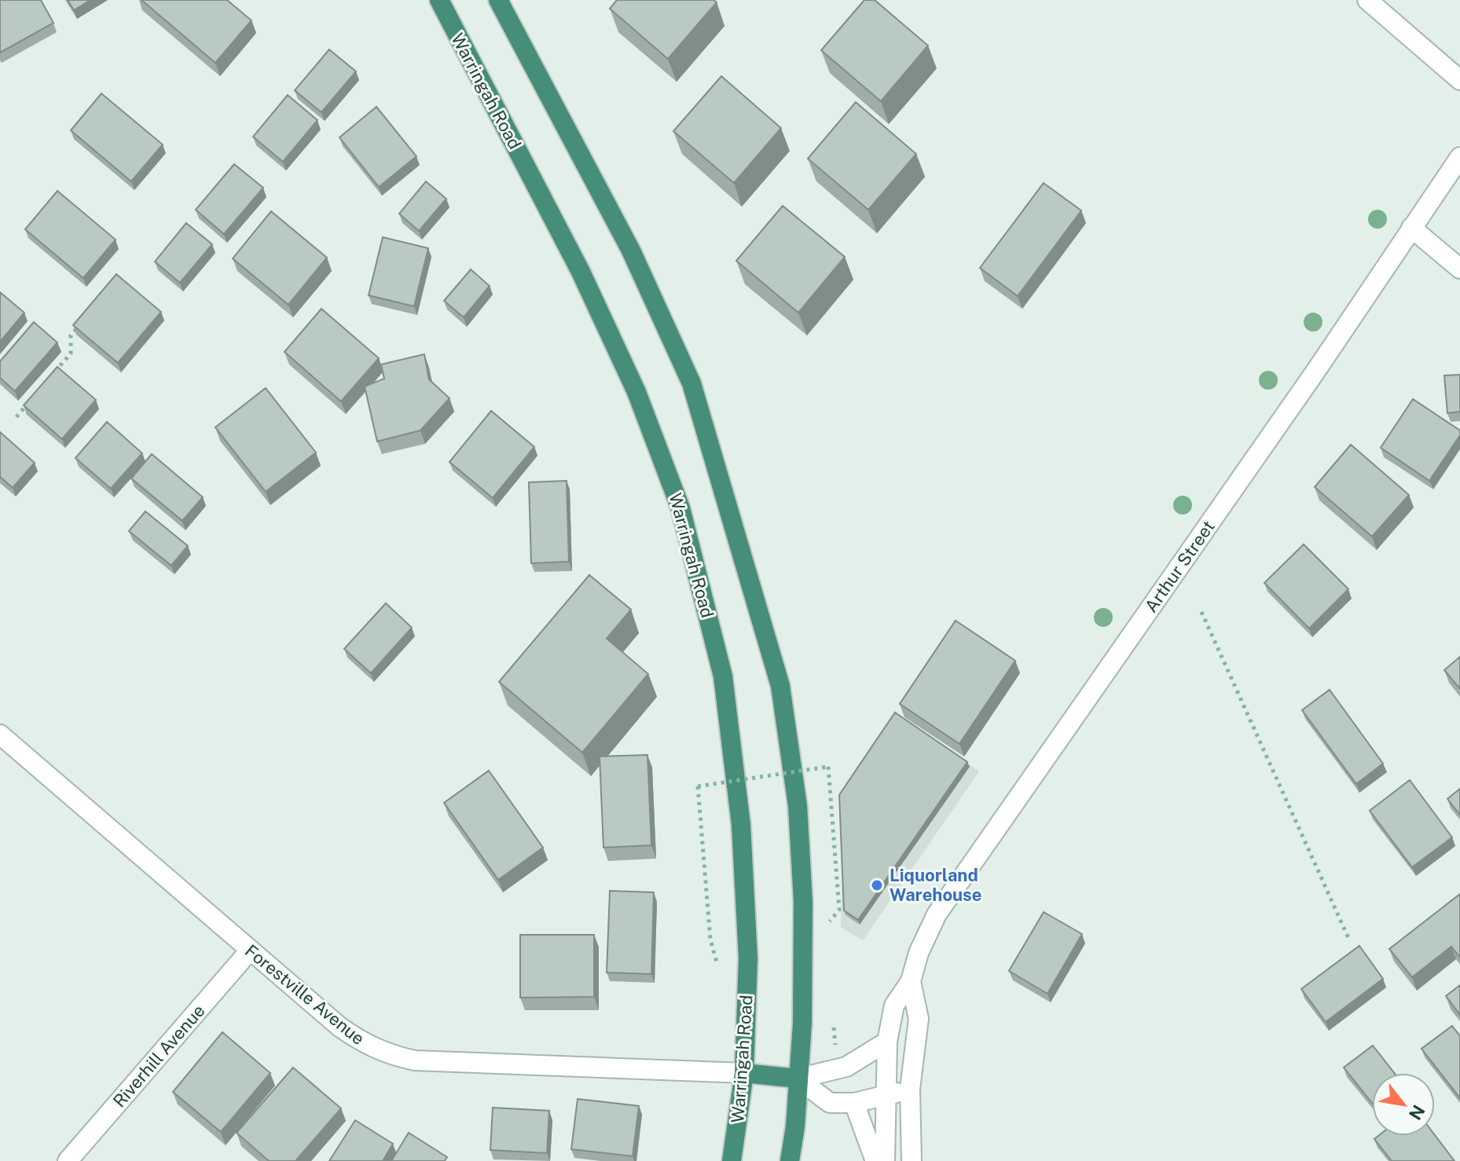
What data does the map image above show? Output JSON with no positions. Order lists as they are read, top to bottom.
{
  "streets": {
    "highway": ["Warringah Road", "Forestville Avenue"],
    "street": ["Arthur Street", "Riverhill Avenue"]
  },
  "crossings": [
    ["Warringah Road", "Forestville Avenue"],
    ["Forestville Avenue", "Riverhill Avenue"]
  ],
  "places": ["Liquorland Warehouse"],
  "north": "bottom right"
}
